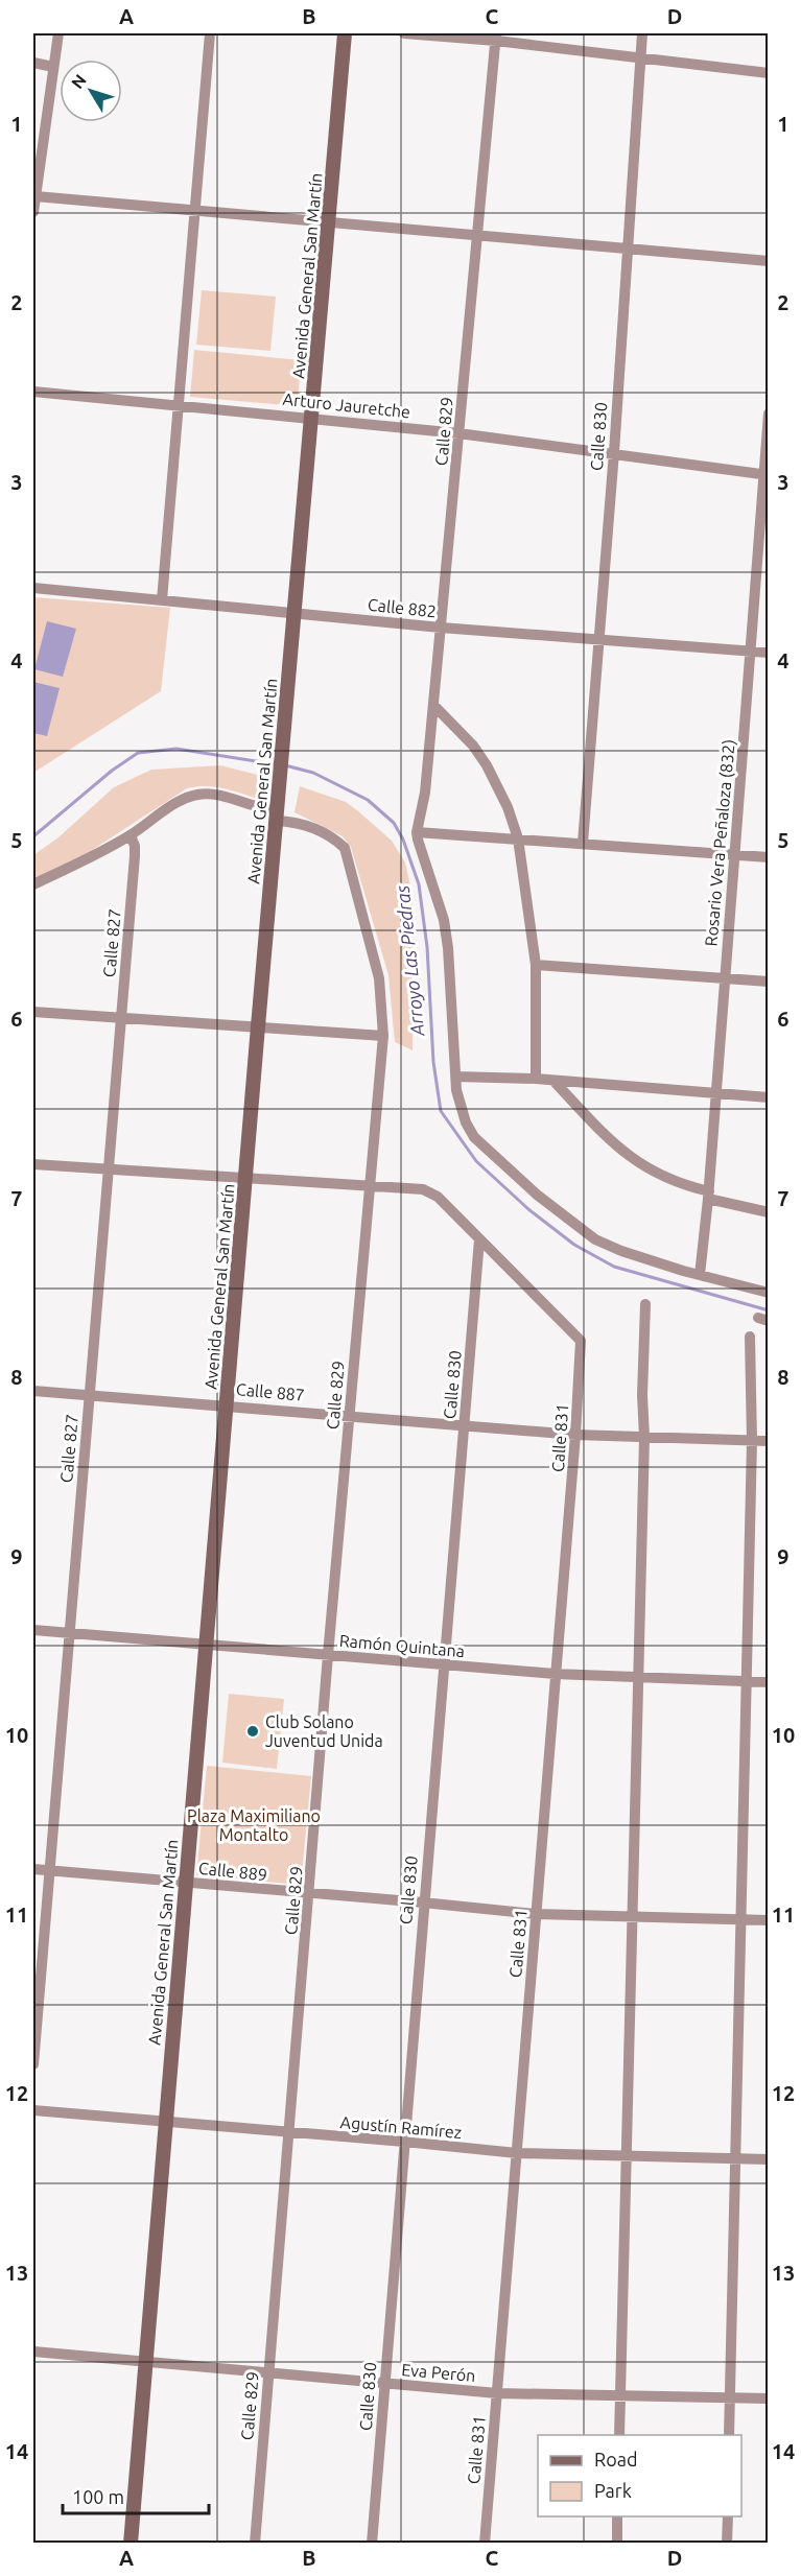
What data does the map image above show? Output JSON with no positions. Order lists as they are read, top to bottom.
{
  "streets": {
    "main road": ["Avenida General San Martín"],
    "street": [
      "Arturo Jauretche",
      "Calle 829",
      "Calle 830",
      "Calle 882",
      "Rosario Vera Peñaloza (832)",
      "Calle 827",
      "Calle 887",
      "Calle 831",
      "Ramón Quintana",
      "Calle 889",
      "Agustín Ramírez",
      "Eva Perón"
    ]
  },
  "crossings": [
    ["Avenida General San Martín", "Arturo Jauretche"],
    ["Avenida General San Martín", "Calle 829"],
    ["Avenida General San Martín", "Calle 882"],
    ["Avenida General San Martín", "Calle 887"],
    ["Avenida General San Martín", "Ramón Quintana"],
    ["Avenida General San Martín", "Calle 889"],
    ["Avenida General San Martín", "Agustín Ramírez"],
    ["Avenida General San Martín", "Eva Perón"],
    ["Arturo Jauretche", "Calle 829"],
    ["Arturo Jauretche", "Calle 830"],
    ["Arturo Jauretche", "Rosario Vera Peñaloza (832)"],
    ["Calle 829", "Calle 882"],
    ["Calle 829", "Calle 827"],
    ["Calle 829", "Calle 887"],
    ["Calle 829", "Ramón Quintana"],
    ["Calle 829", "Calle 889"],
    ["Calle 829", "Agustín Ramírez"],
    ["Calle 829", "Eva Perón"],
    ["Calle 830", "Calle 882"],
    ["Calle 830", "Calle 887"],
    ["Calle 830", "Calle 831"],
    ["Calle 830", "Ramón Quintana"],
    ["Calle 830", "Calle 889"],
    ["Calle 830", "Agustín Ramírez"],
    ["Calle 830", "Eva Perón"],
    ["Calle 882", "Rosario Vera Peñaloza (832)"],
    ["Calle 827", "Calle 887"],
    ["Calle 827", "Ramón Quintana"],
    ["Calle 827", "Calle 889"],
    ["Calle 887", "Calle 831"],
    ["Calle 831", "Ramón Quintana"],
    ["Calle 831", "Calle 889"],
    ["Calle 831", "Agustín Ramírez"],
    ["Calle 831", "Eva Perón"]
  ],
  "water": ["Arroyo Las Piedras"],
  "parks": ["Plaza Maximiliano Montalto"],
  "places": ["Club Solano Juventud Unida"],
  "legend": ["Road", "Park"],
  "scale_bar": "100 m",
  "north": "top left",
  "grid": {
    "columns": [
      "A",
      "B",
      "C",
      "D"
    ],
    "rows": [
      "1",
      "2",
      "3",
      "4",
      "5",
      "6",
      "7",
      "8",
      "9",
      "10",
      "11",
      "12",
      "13",
      "14"
    ]
  }
}
